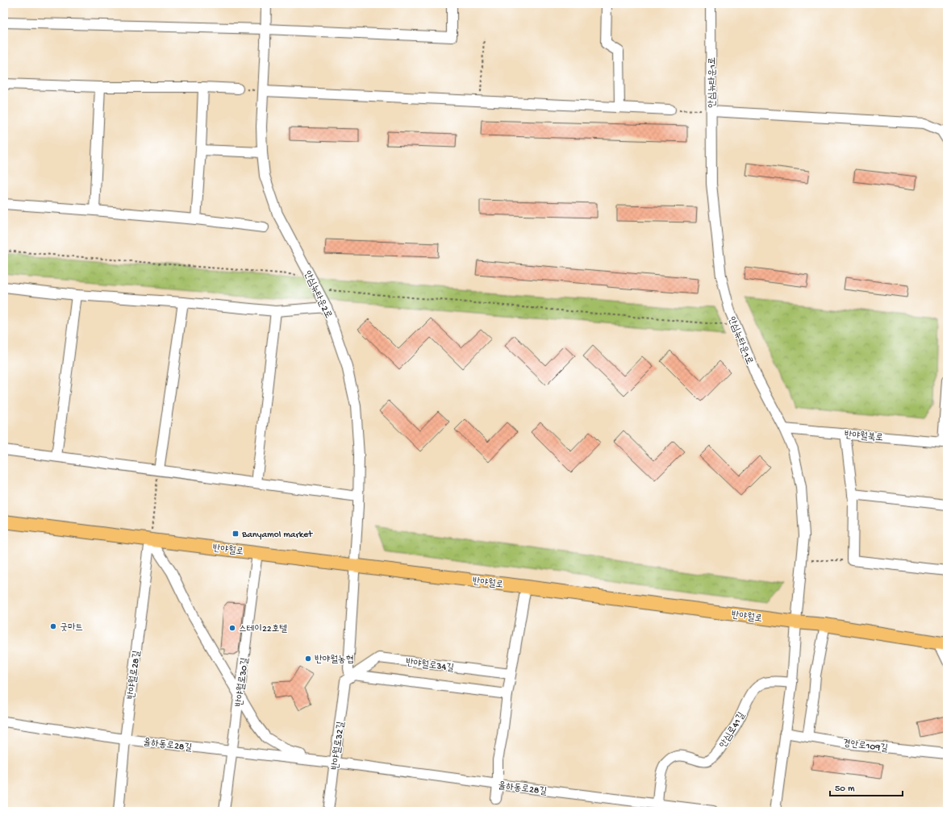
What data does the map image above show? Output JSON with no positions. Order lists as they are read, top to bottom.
{
  "streets": {
    "main road": ["반야월로"],
    "street": [
      "안심뉴타운1로",
      "안심뉴타운2로",
      "반야월북로",
      "반야월로34길",
      "반야월로28길",
      "반야월로30길",
      "안심로41길",
      "율하동로28길",
      "경안로109길",
      "반야월로32길"
    ]
  },
  "crossings": [
    ["안심뉴타운1로", "반야월북로"],
    ["안심뉴타운1로", "반야월로"],
    ["안심뉴타운2로", "반야월로"],
    ["안심뉴타운2로", "반야월로32길"],
    ["반야월로", "반야월로28길"],
    ["반야월로", "반야월로30길"],
    ["반야월로", "반야월로32길"],
    ["반야월로34길", "반야월로32길"],
    ["반야월로28길", "율하동로28길"],
    ["반야월로30길", "율하동로28길"],
    ["안심로41길", "율하동로28길"],
    ["율하동로28길", "반야월로32길"]
  ],
  "places": {
    "transit": ["Banyamol market"],
    "other": ["굿마트", "스테이22호텔", "반야월농협"]
  },
  "scale_bar": "50 m"
}
